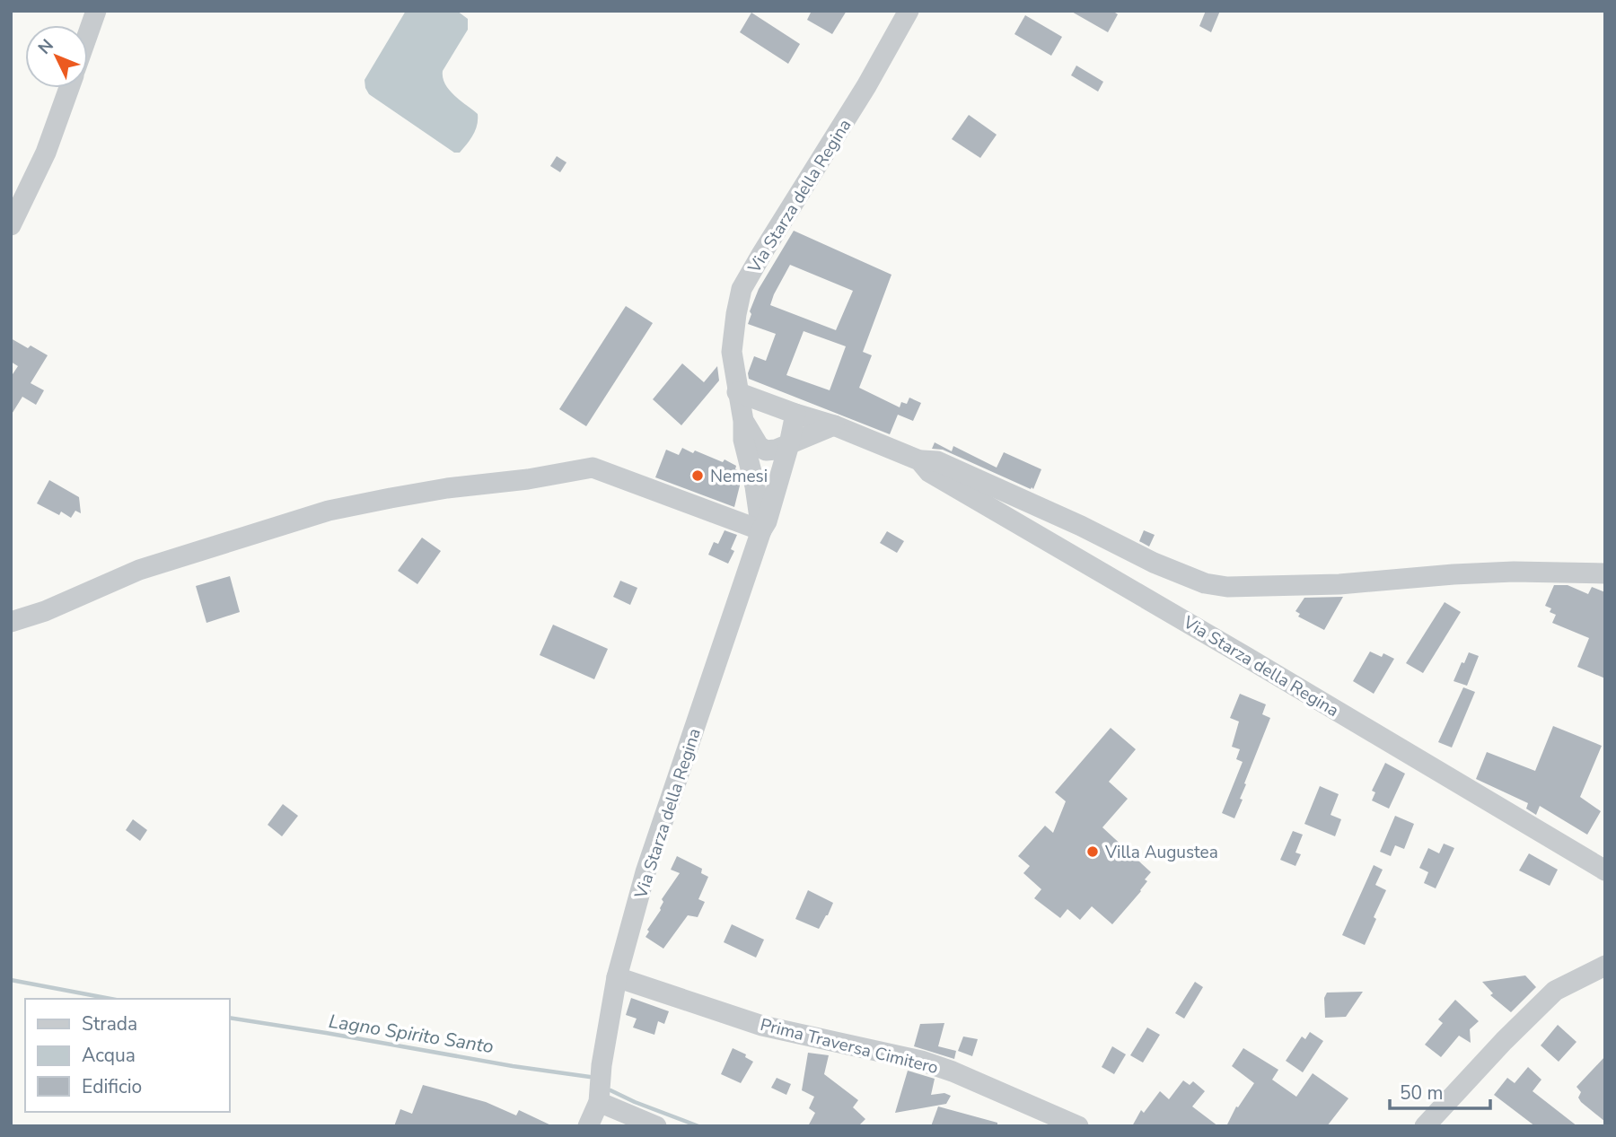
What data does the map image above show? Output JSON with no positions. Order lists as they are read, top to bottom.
{
  "streets": {
    "street": ["Via Starza della Regina", "Prima Traversa Cimitero"]
  },
  "crossings": [
    ["Via Starza della Regina", "Prima Traversa Cimitero"]
  ],
  "water": ["Lagno Spirito Santo"],
  "places": ["Nemesi", "Villa Augustea"],
  "legend": ["Strada", "Acqua", "Edificio"],
  "scale_bar": "50 m",
  "north": "top left"
}
